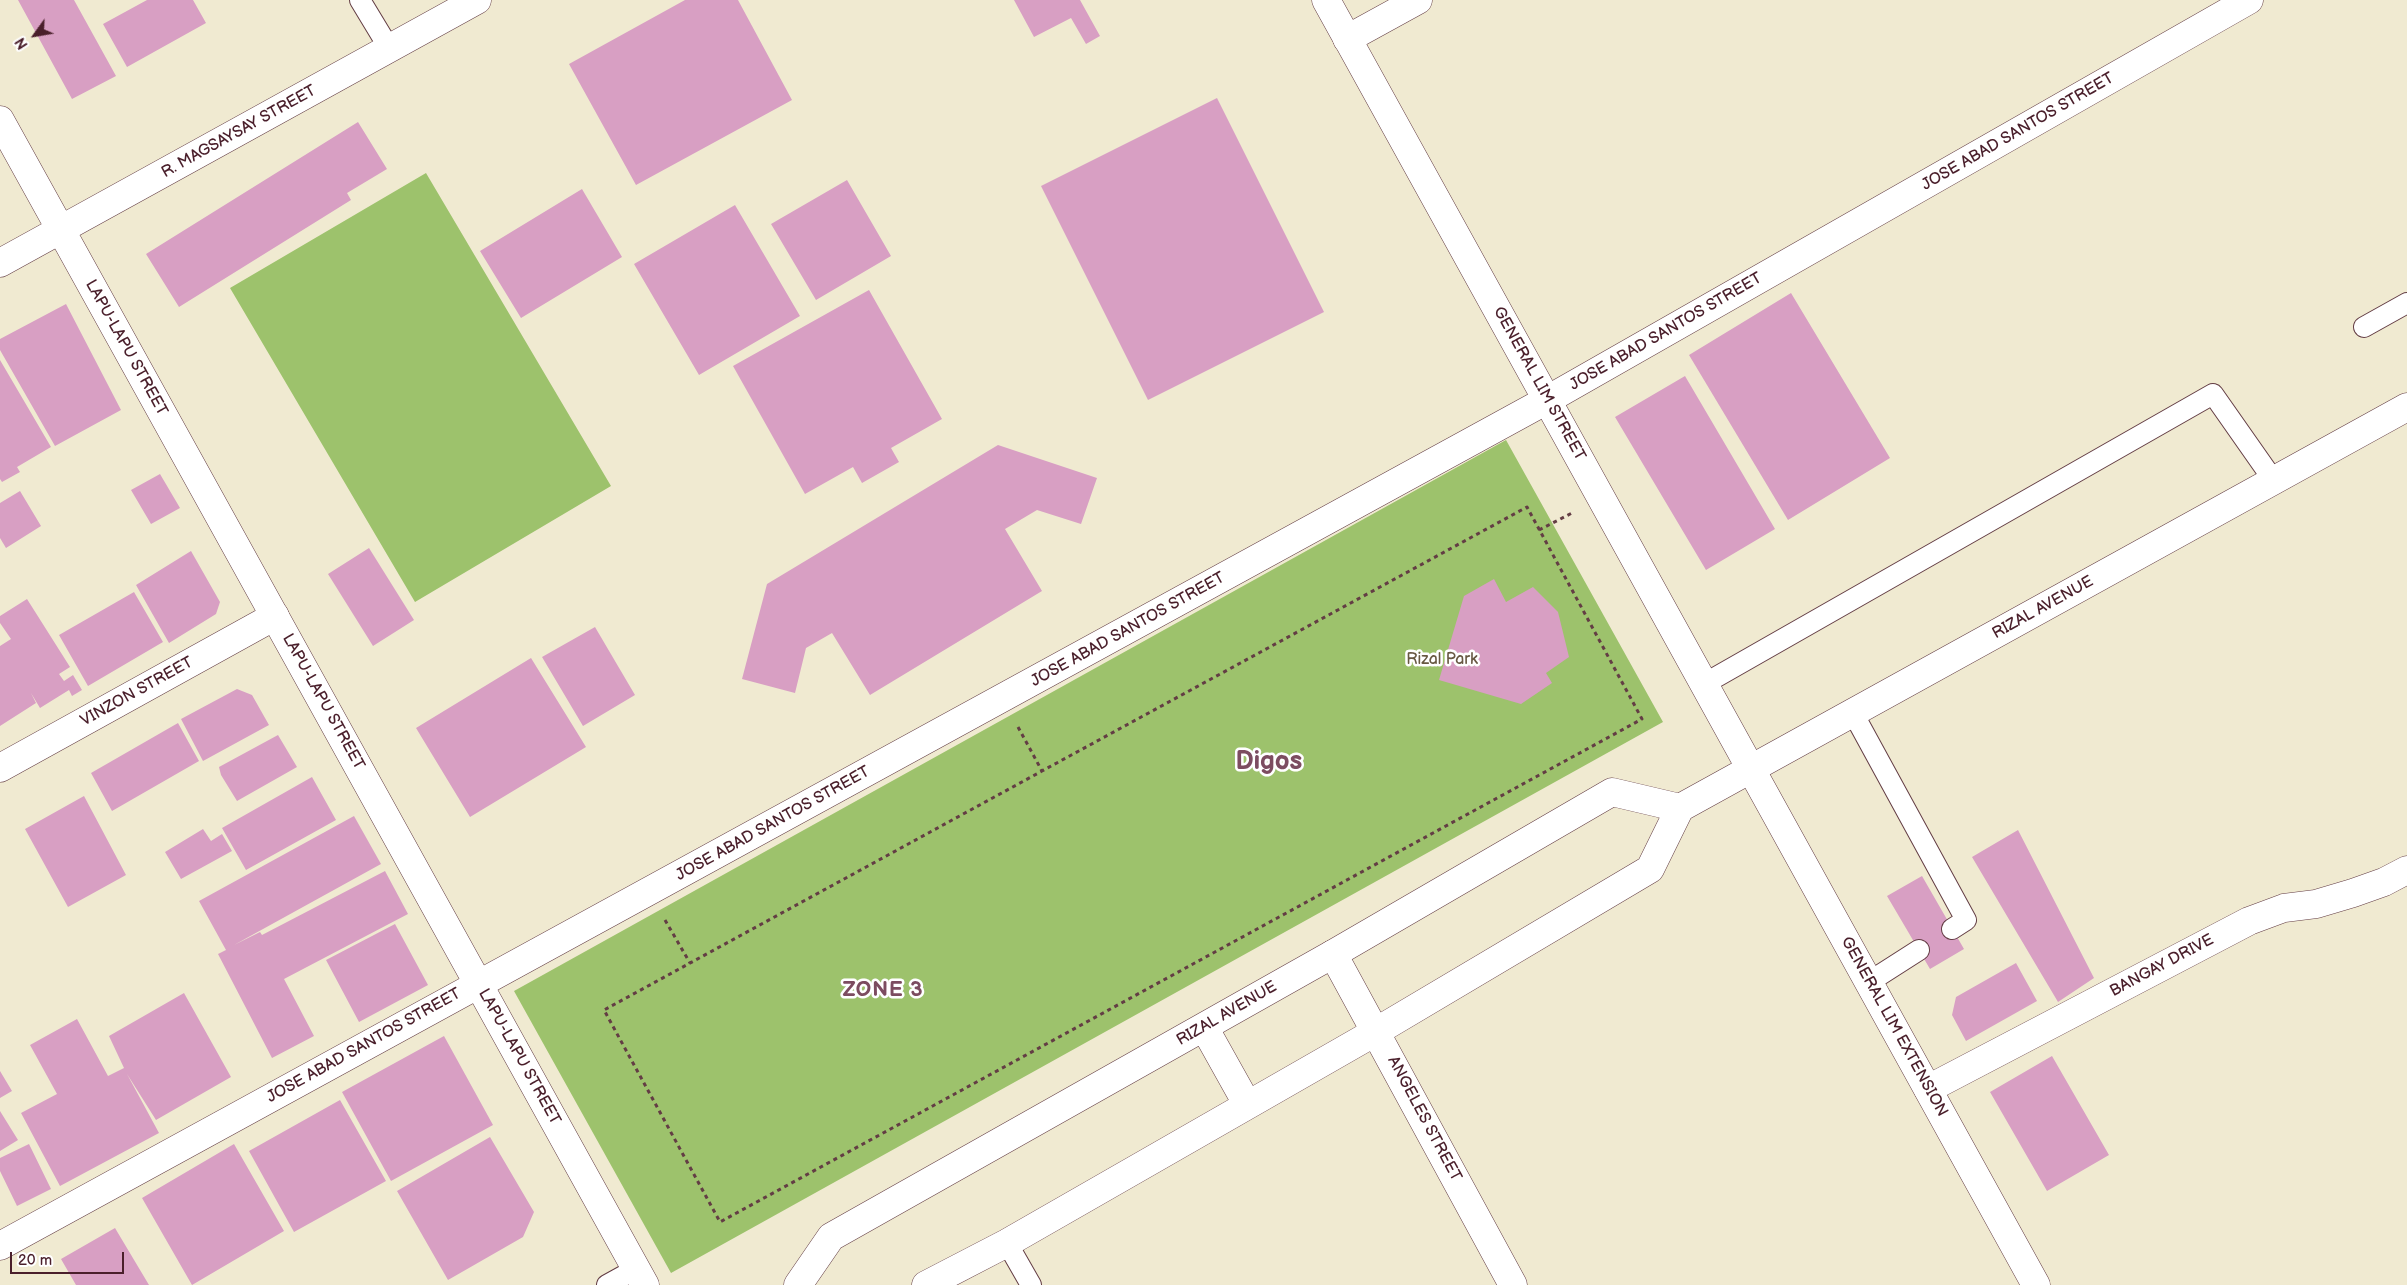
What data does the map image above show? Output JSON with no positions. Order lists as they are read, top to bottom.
{
  "streets": {
    "street": [
      "R. MAGSAYSAY STREET",
      "JOSE ABAD SANTOS STREET",
      "LAPU-LAPU STREET",
      "GENERAL LIM STREET",
      "RIZAL AVENUE",
      "VINZON STREET",
      "BANGAY DRIVE",
      "GENERAL LIM EXTENSION",
      "ANGELES STREET"
    ]
  },
  "crossings": [
    ["R. MAGSAYSAY STREET", "LAPU-LAPU STREET"],
    ["JOSE ABAD SANTOS STREET", "LAPU-LAPU STREET"],
    ["JOSE ABAD SANTOS STREET", "GENERAL LIM STREET"],
    ["LAPU-LAPU STREET", "VINZON STREET"],
    ["GENERAL LIM STREET", "RIZAL AVENUE"],
    ["GENERAL LIM STREET", "GENERAL LIM EXTENSION"],
    ["RIZAL AVENUE", "GENERAL LIM EXTENSION"],
    ["RIZAL AVENUE", "ANGELES STREET"],
    ["BANGAY DRIVE", "GENERAL LIM EXTENSION"]
  ],
  "districts": ["Digos", "ZONE 3"],
  "parks": ["Rizal Park"],
  "scale_bar": "20 m",
  "north": "bottom left"
}
